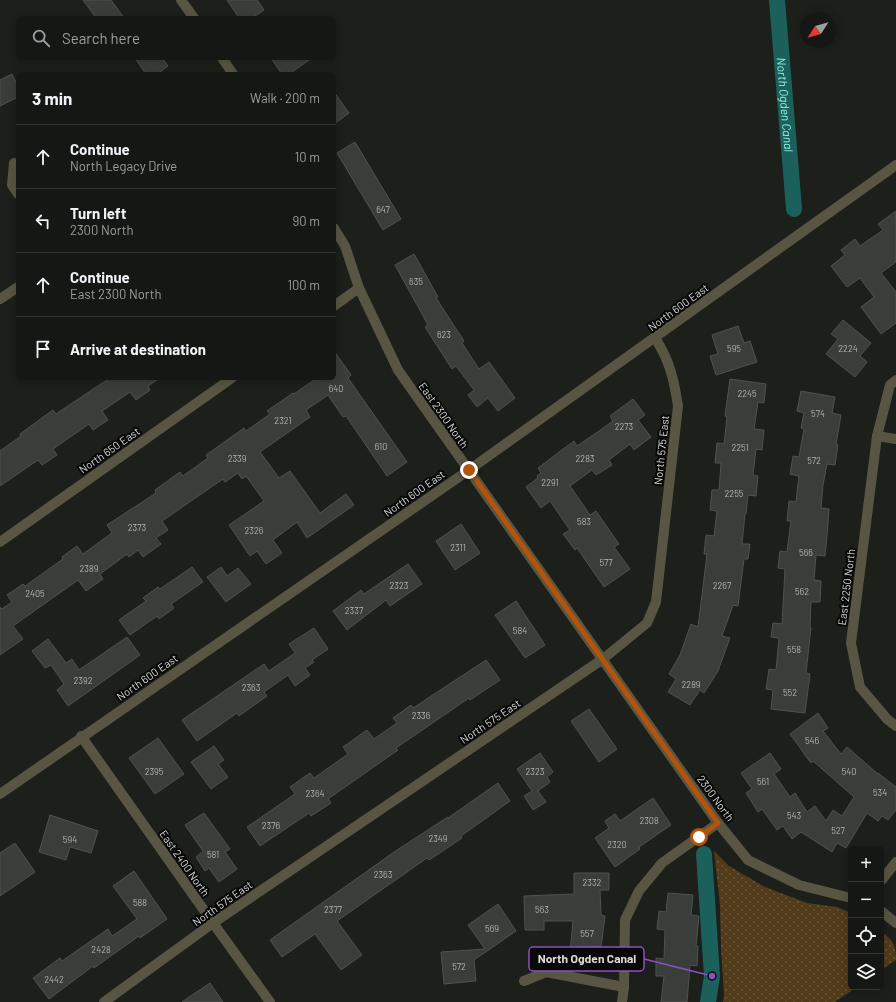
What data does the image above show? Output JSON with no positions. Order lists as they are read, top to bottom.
{
  "streets": {
    "street": [
      "North 600 East",
      "East 2300 North",
      "North 650 East",
      "North 575 East",
      "East 2250 North",
      "2300 North",
      "East 2400 North"
    ]
  },
  "crossings": [
    ["North 600 East", "East 2300 North"],
    ["North 600 East", "North 575 East"],
    ["North 600 East", "East 2400 North"],
    ["East 2300 North", "North 575 East"],
    ["East 2300 North", "2300 North"],
    ["North 575 East", "2300 North"],
    ["North 575 East", "East 2400 North"]
  ],
  "water": ["North Ogden Canal"],
  "places": ["North Ogden Canal"],
  "house_numbers": [
    "647",
    "635",
    "623",
    "595",
    "2224",
    "640",
    "2245",
    "574",
    "2321",
    "2273",
    "610",
    "2251",
    "2339",
    "2283",
    "572",
    "2291",
    "2255",
    "583",
    "2373",
    "2326",
    "2311",
    "566",
    "577",
    "2389",
    "2323",
    "2267",
    "562",
    "2405",
    "2337",
    "584",
    "558",
    "2392",
    "2289",
    "2363",
    "552",
    "2336",
    "546",
    "2395",
    "2323",
    "540",
    "561",
    "534",
    "2364",
    "543",
    "2308",
    "2376",
    "527",
    "2349",
    "594",
    "2320",
    "581",
    "2363",
    "2332",
    "588",
    "2377",
    "563",
    "569",
    "557",
    "2428",
    "572",
    "2442"
  ],
  "north": "bottom left",
  "page": {
    "search": "Search here",
    "heading": ["3 min", "Walk · 200 m"],
    "list": [
      ["Continue", "North Legacy Drive", "10 m"],
      ["Turn left", "2300 North", "90 m"],
      ["Continue", "East 2300 North", "100 m"],
      "Arrive at destination"
    ],
    "map_buttons": ["+", "−"]
  }
}
